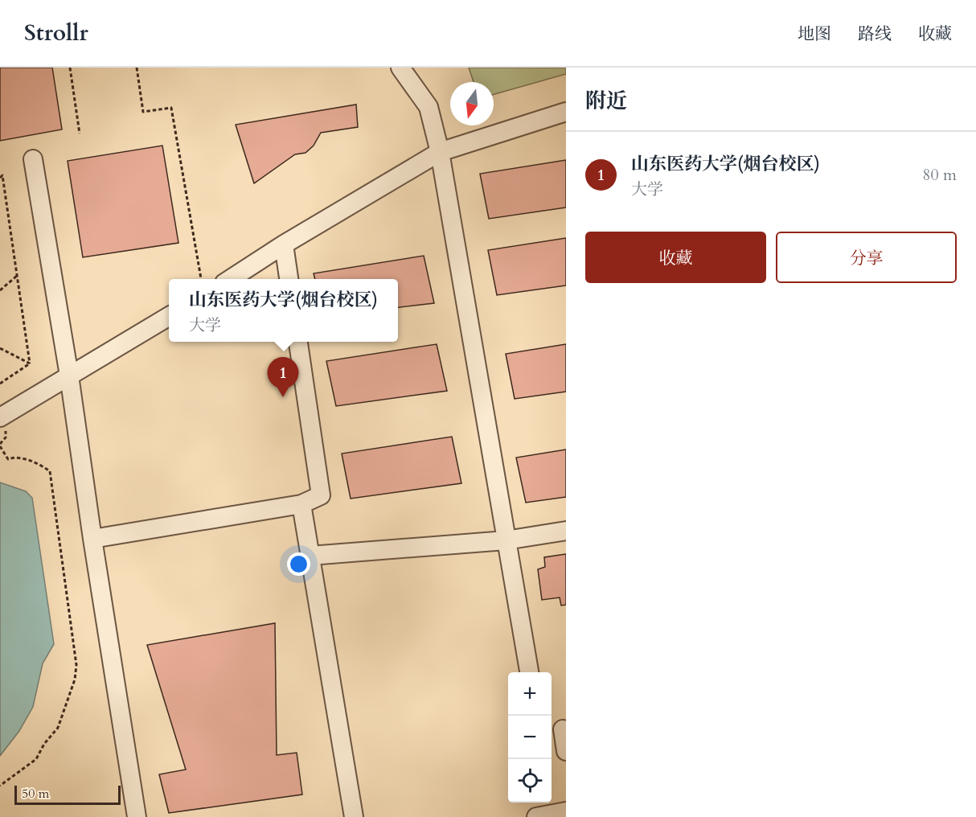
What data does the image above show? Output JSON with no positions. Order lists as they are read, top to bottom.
{
  "scale_bar": "50 m",
  "north": "bottom",
  "page": {
    "header": "Strollr",
    "nav": ["地图", "路线", "收藏"],
    "heading": "附近",
    "list": [
      {
        "mark": "1",
        "name": "山东医药大学(烟台校区)",
        "note": "大学",
        "value": "80 m"
      }
    ],
    "buttons": ["收藏", "分享"],
    "popup": ["山东医药大学(烟台校区)", "大学"],
    "pins": "1",
    "map_buttons": ["+", "−"],
    "scale": "50 m"
  }
}
